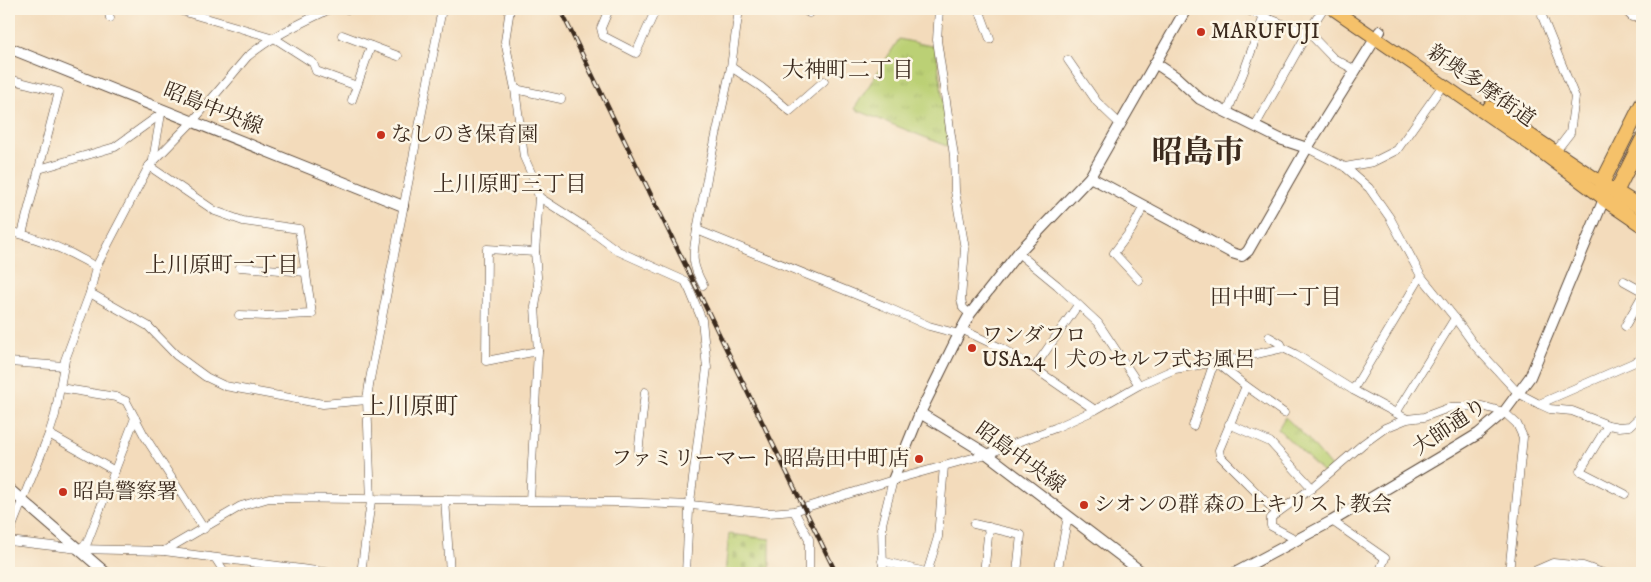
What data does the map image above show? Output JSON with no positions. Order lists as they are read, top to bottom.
{
  "streets": {
    "main road": ["新奥多摩街道"],
    "street": ["昭島中央線", "大師通り"]
  },
  "crossings": [
    ["新奥多摩街道", "大師通り"]
  ],
  "districts": [
    "大神町二丁目",
    "昭島市",
    "上川原町三丁目",
    "上川原町一丁目",
    "田中町一丁目",
    "上川原町"
  ],
  "places": [
    "MARUFUJI",
    "なしのき保育園",
    "ワンダフロ USA24｜犬のセルフ式お風呂",
    "ファミリーマート 昭島田中町店",
    "昭島警察署",
    "シオンの群 森の上キリスト教会"
  ]
}
